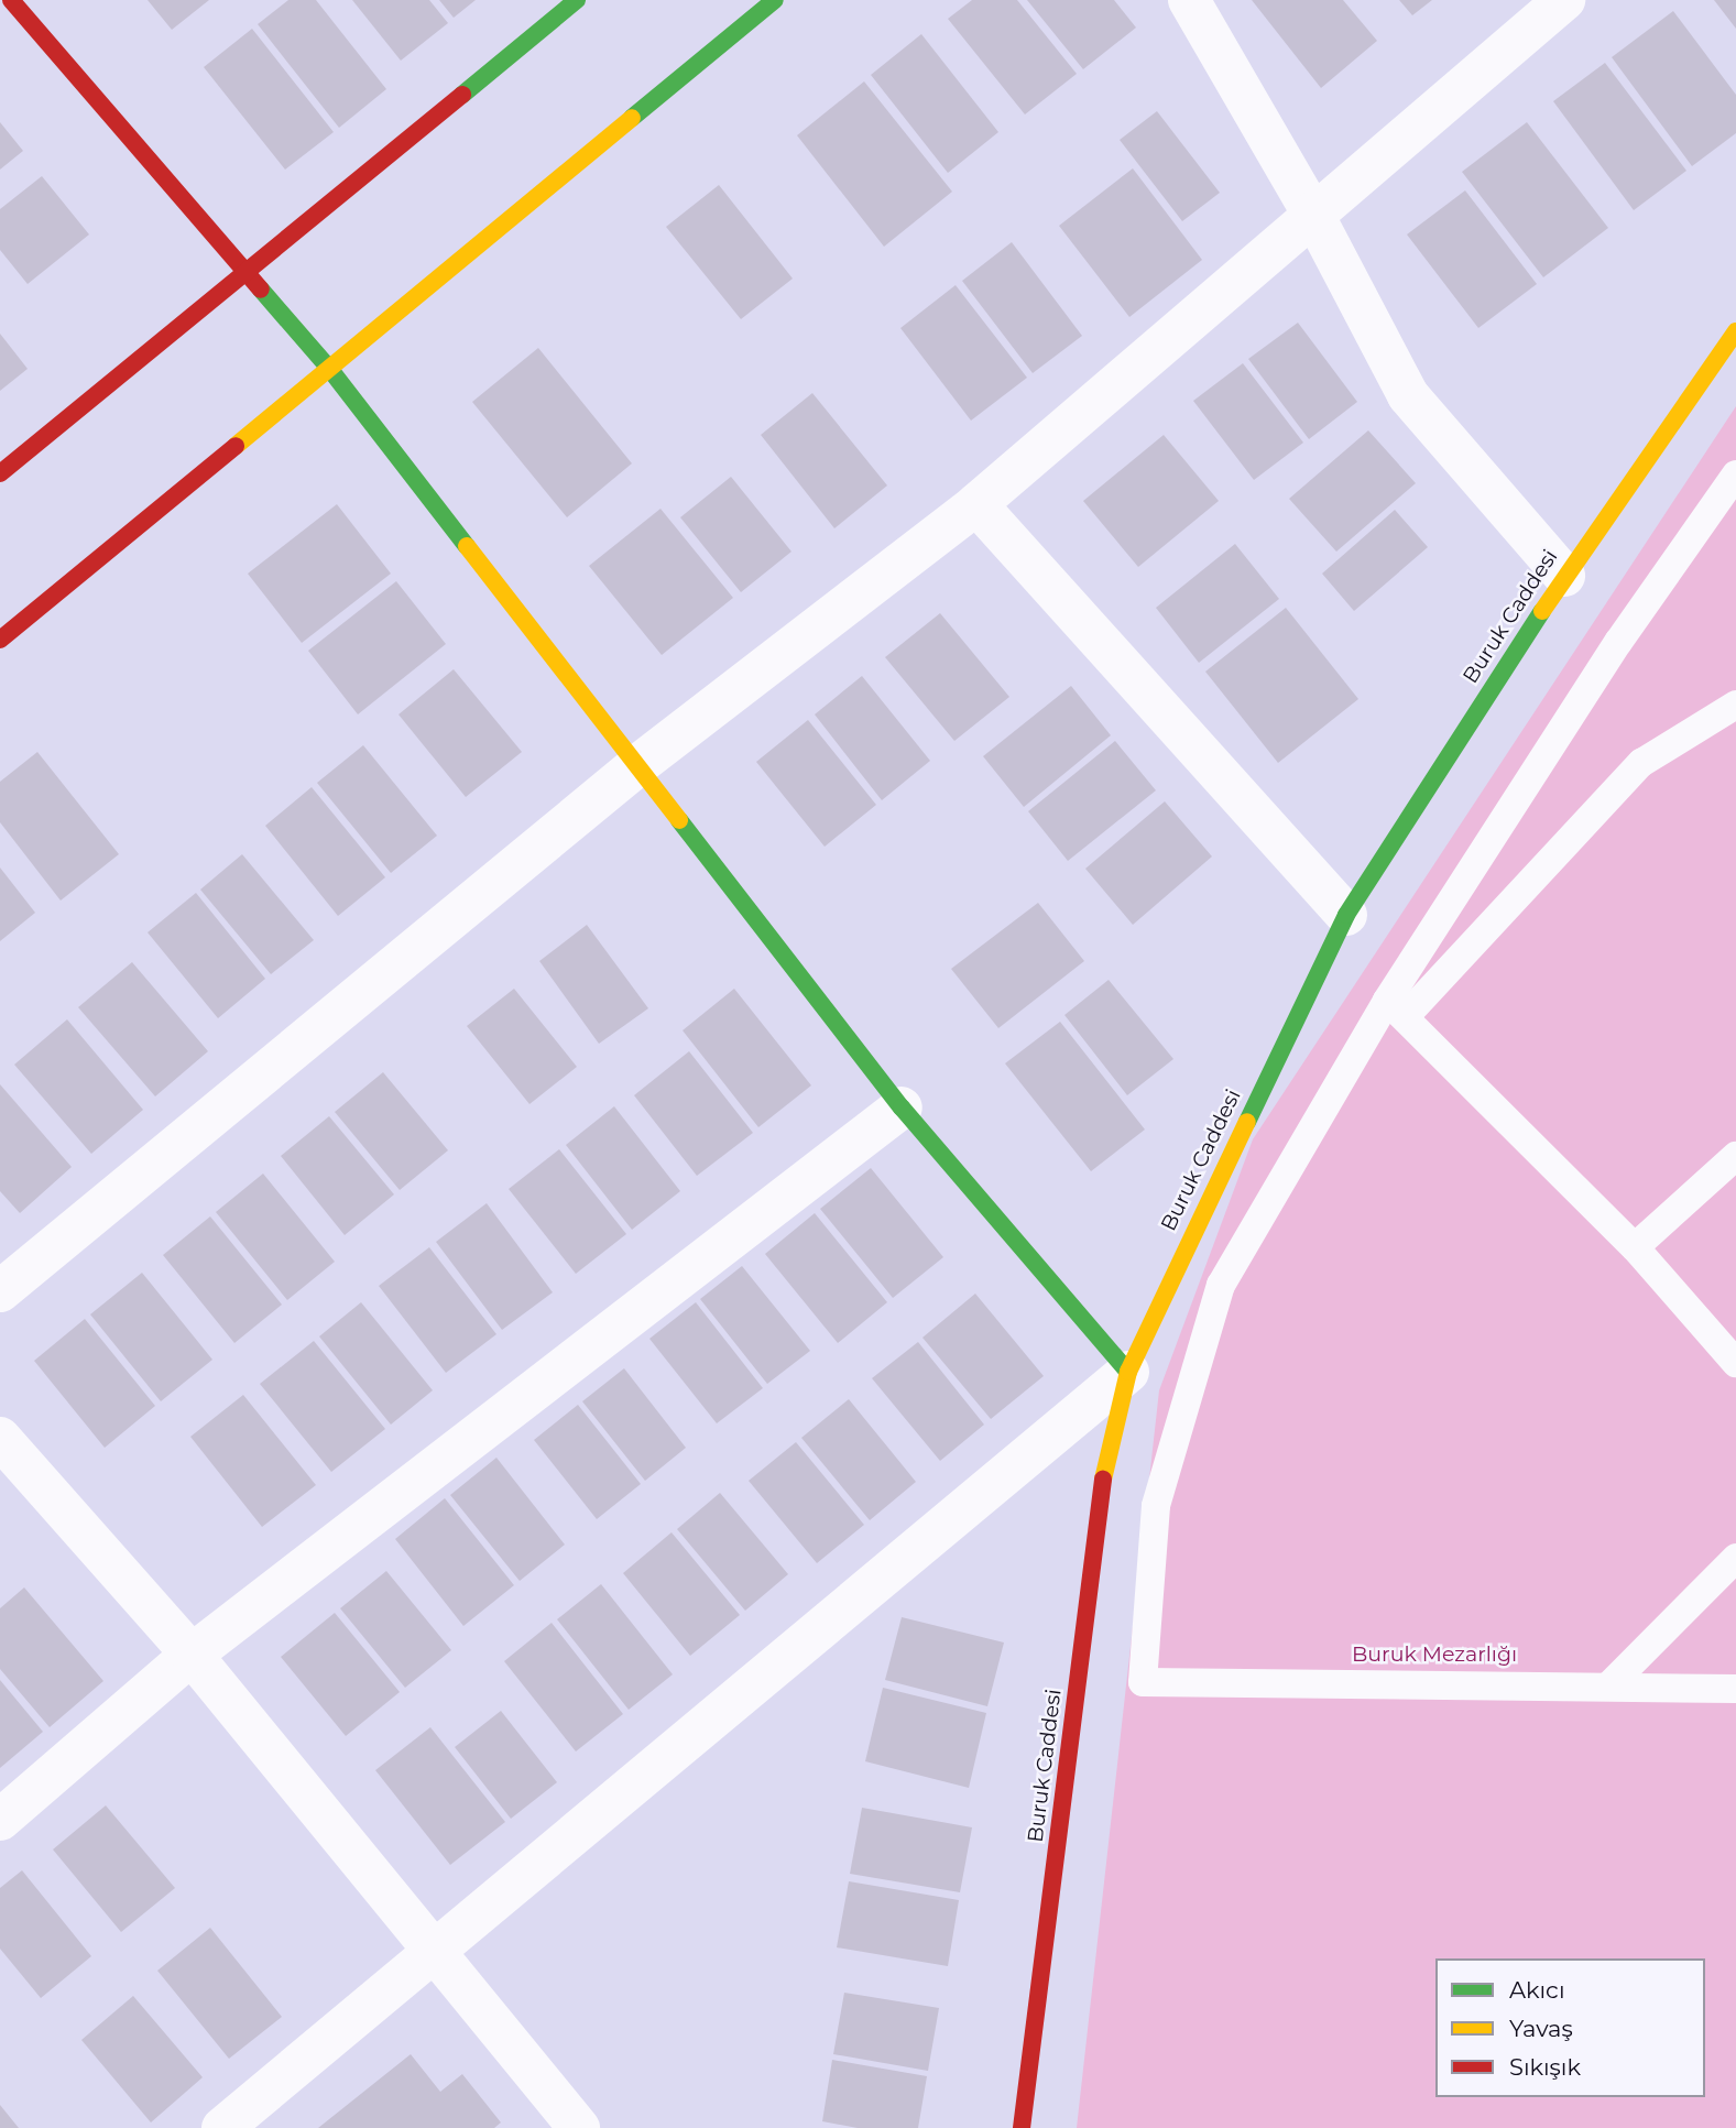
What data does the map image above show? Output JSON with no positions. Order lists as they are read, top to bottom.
{
  "streets": {
    "main road": ["Buruk Caddesi"]
  },
  "parks": ["Buruk Mezarlığı"],
  "legend": ["Akıcı", "Yavaş", "Sıkışık"]
}
